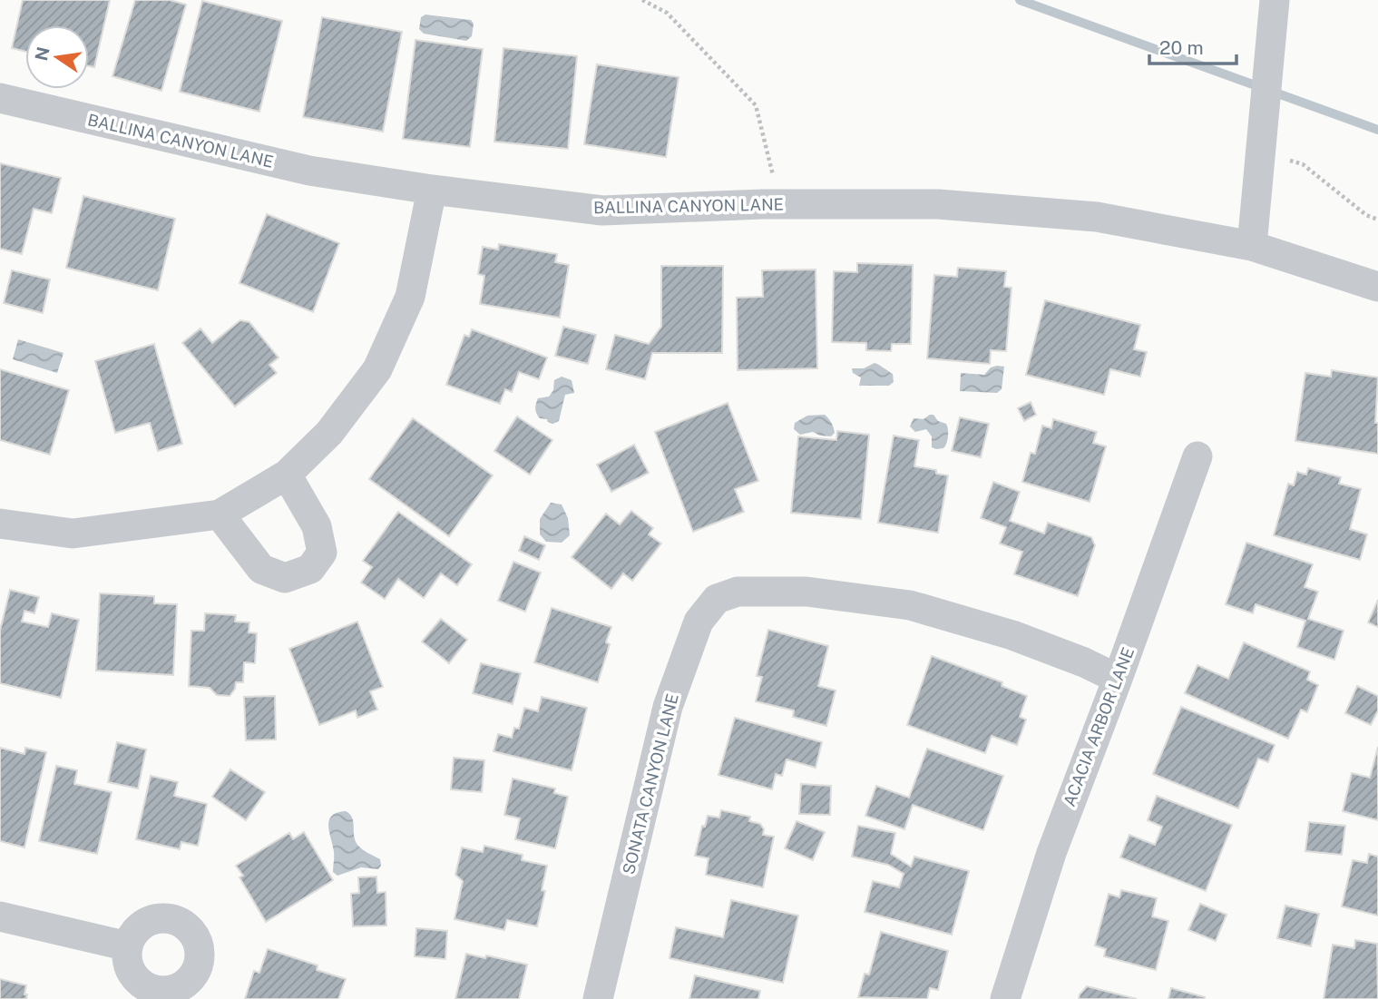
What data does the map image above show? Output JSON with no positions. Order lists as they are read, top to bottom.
{
  "streets": {
    "street": ["BALLINA CANYON LANE", "ACACIA ARBOR LANE", "SONATA CANYON LANE"]
  },
  "crossings": [
    ["ACACIA ARBOR LANE", "SONATA CANYON LANE"]
  ],
  "scale_bar": "20 m",
  "north": "left"
}
